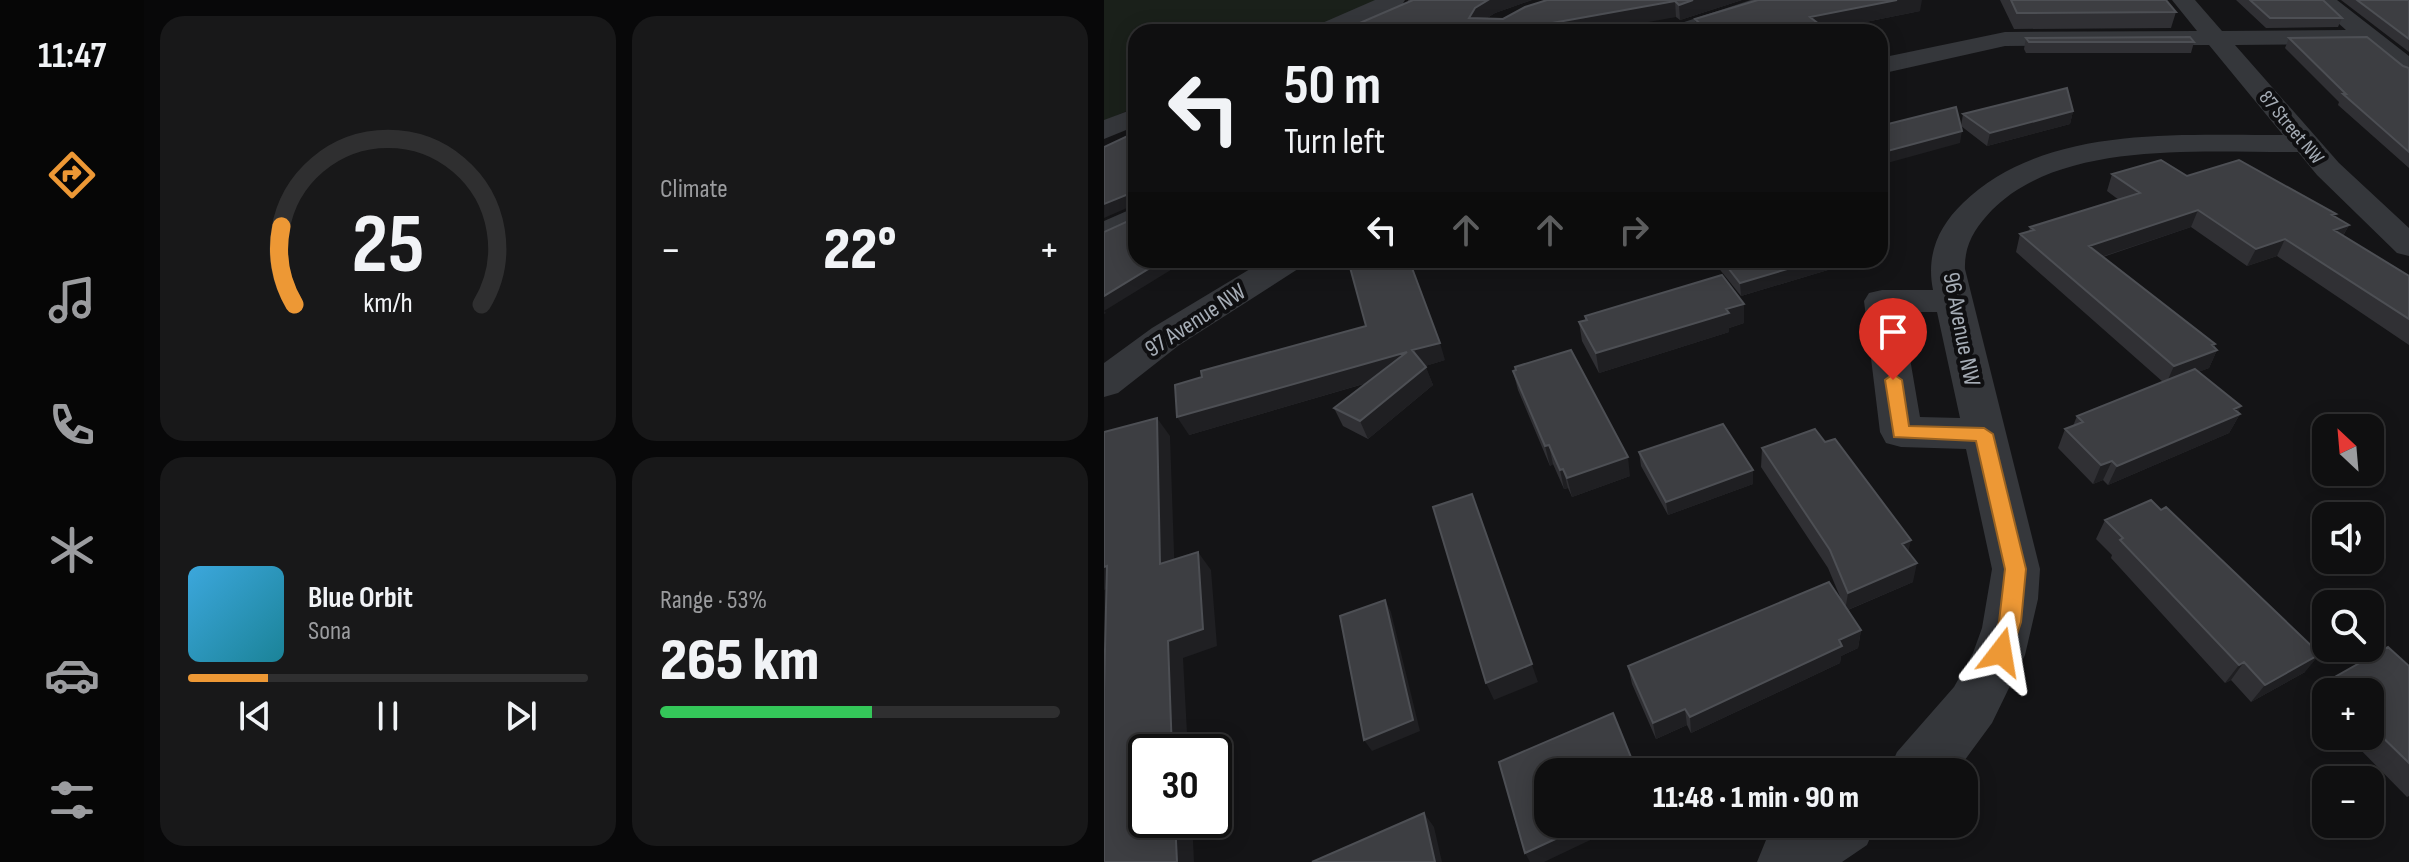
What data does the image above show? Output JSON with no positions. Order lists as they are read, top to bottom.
{
  "streets": {
    "street": ["87 Street NW", "97 Avenue NW", "96 Avenue NW"]
  },
  "crossings": [
    ["87 Street NW", "96 Avenue NW"]
  ],
  "north": "top left",
  "page": {
    "tabs": "11:47",
    "tile": [
      "Climate",
      ["Range · 53%", "265 km"]
    ],
    "turn": ["50 m", "Turn left"],
    "heat": ["−", "22°", "+"],
    "map_buttons": ["+", "−"],
    "song": ["Blue Orbit", "Sona"],
    "limit": "30",
    "trip": "11:48 · 1 min · 90 m",
    "gauge": ["25", "km/h"]
  }
}
